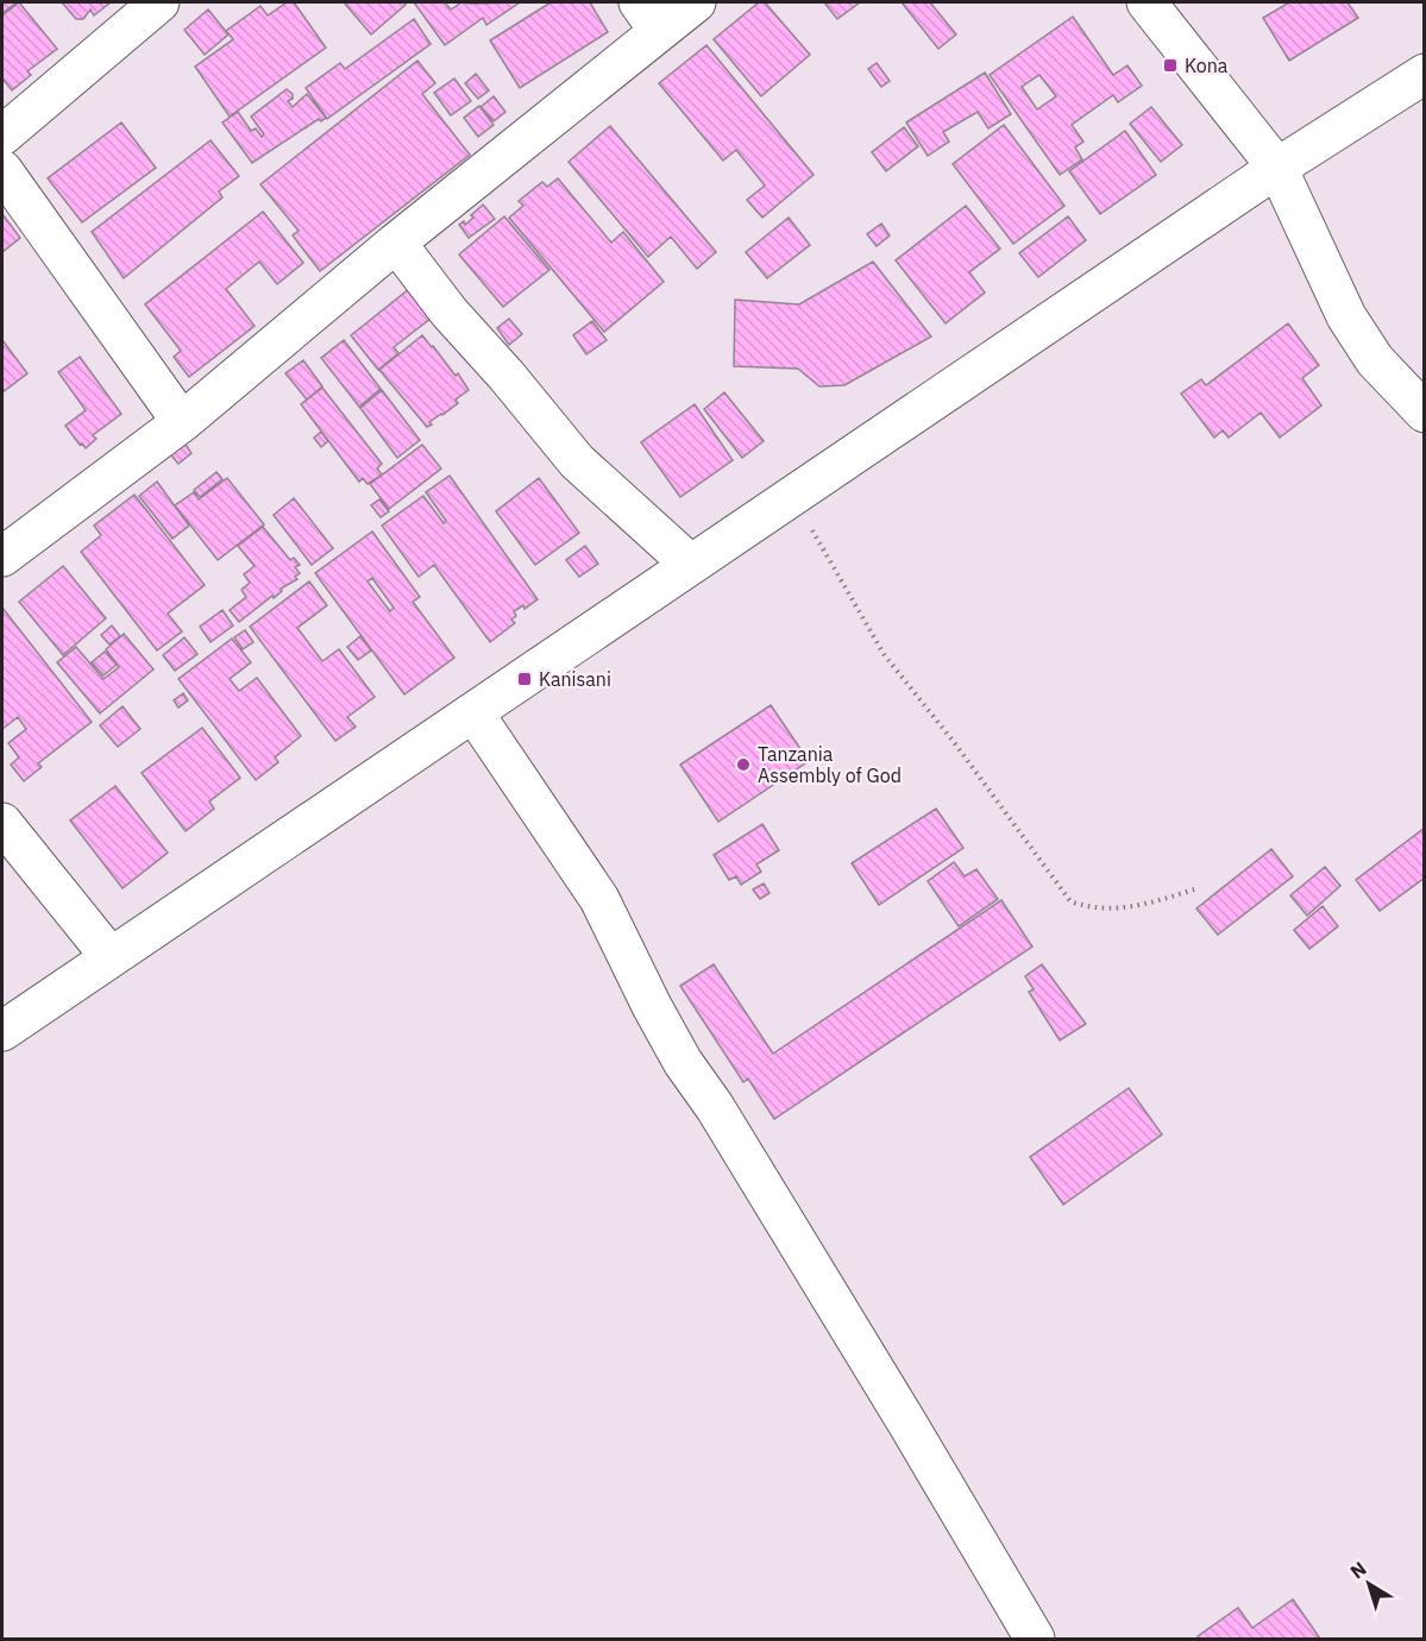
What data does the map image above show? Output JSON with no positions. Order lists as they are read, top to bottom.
{
  "places": {
    "transit": ["Kona", "Kanisani"],
    "other": ["Tanzania Assembly of God"]
  },
  "north": "top left"
}
